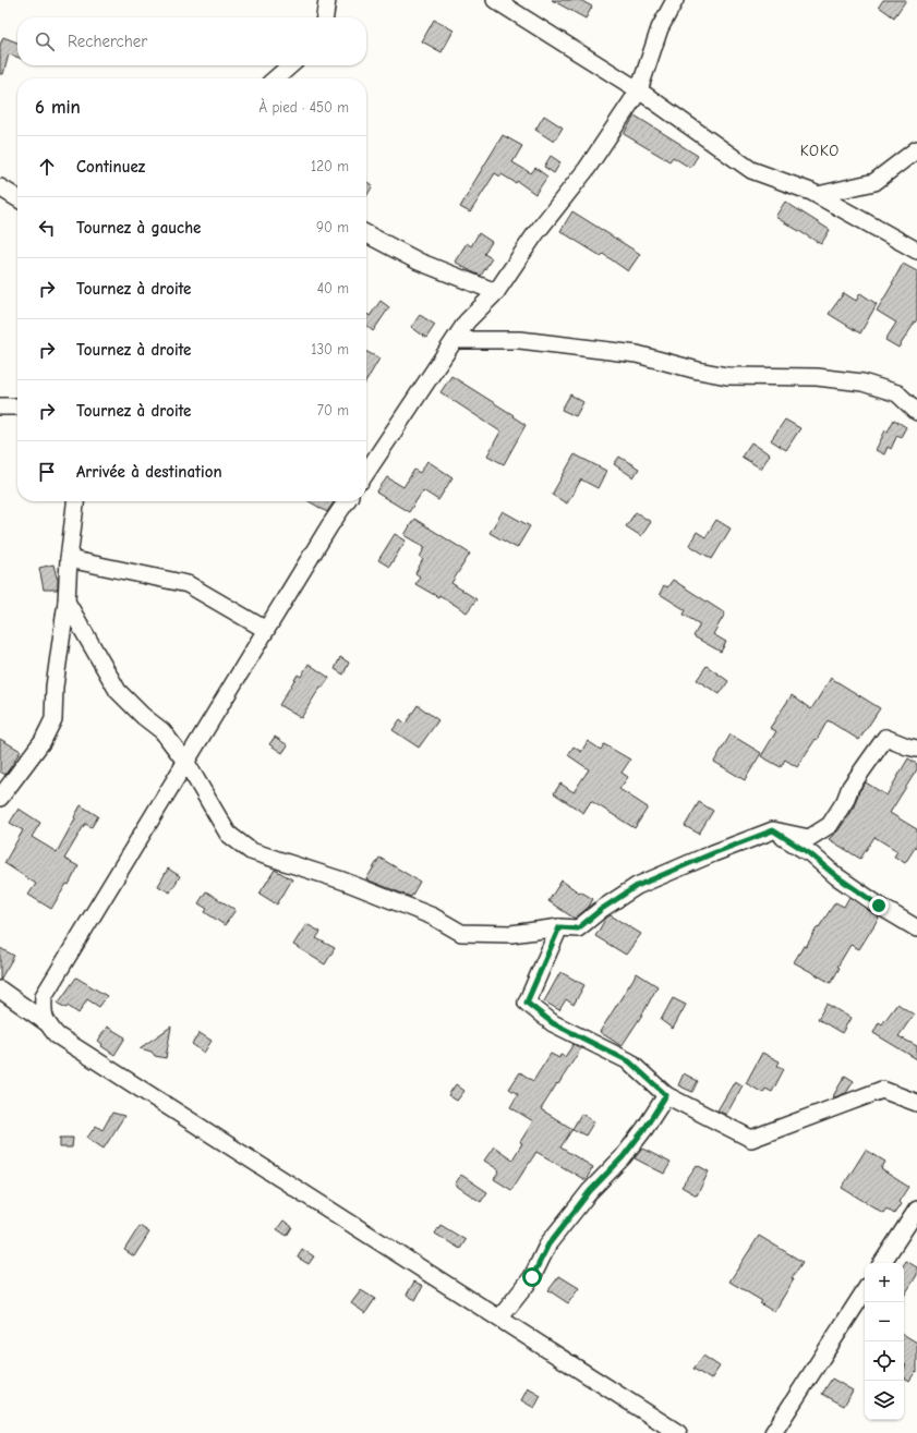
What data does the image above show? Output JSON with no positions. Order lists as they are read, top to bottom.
{
  "districts": ["KOKO"],
  "page": {
    "search": "Rechercher",
    "heading": ["6 min", "À pied · 450 m"],
    "list": [
      ["Continuez", "120 m"],
      ["Tournez à gauche", "90 m"],
      ["Tournez à droite", "40 m"],
      ["Tournez à droite", "130 m"],
      ["Tournez à droite", "70 m"],
      "Arrivée à destination"
    ],
    "map_buttons": ["+", "−"]
  }
}
